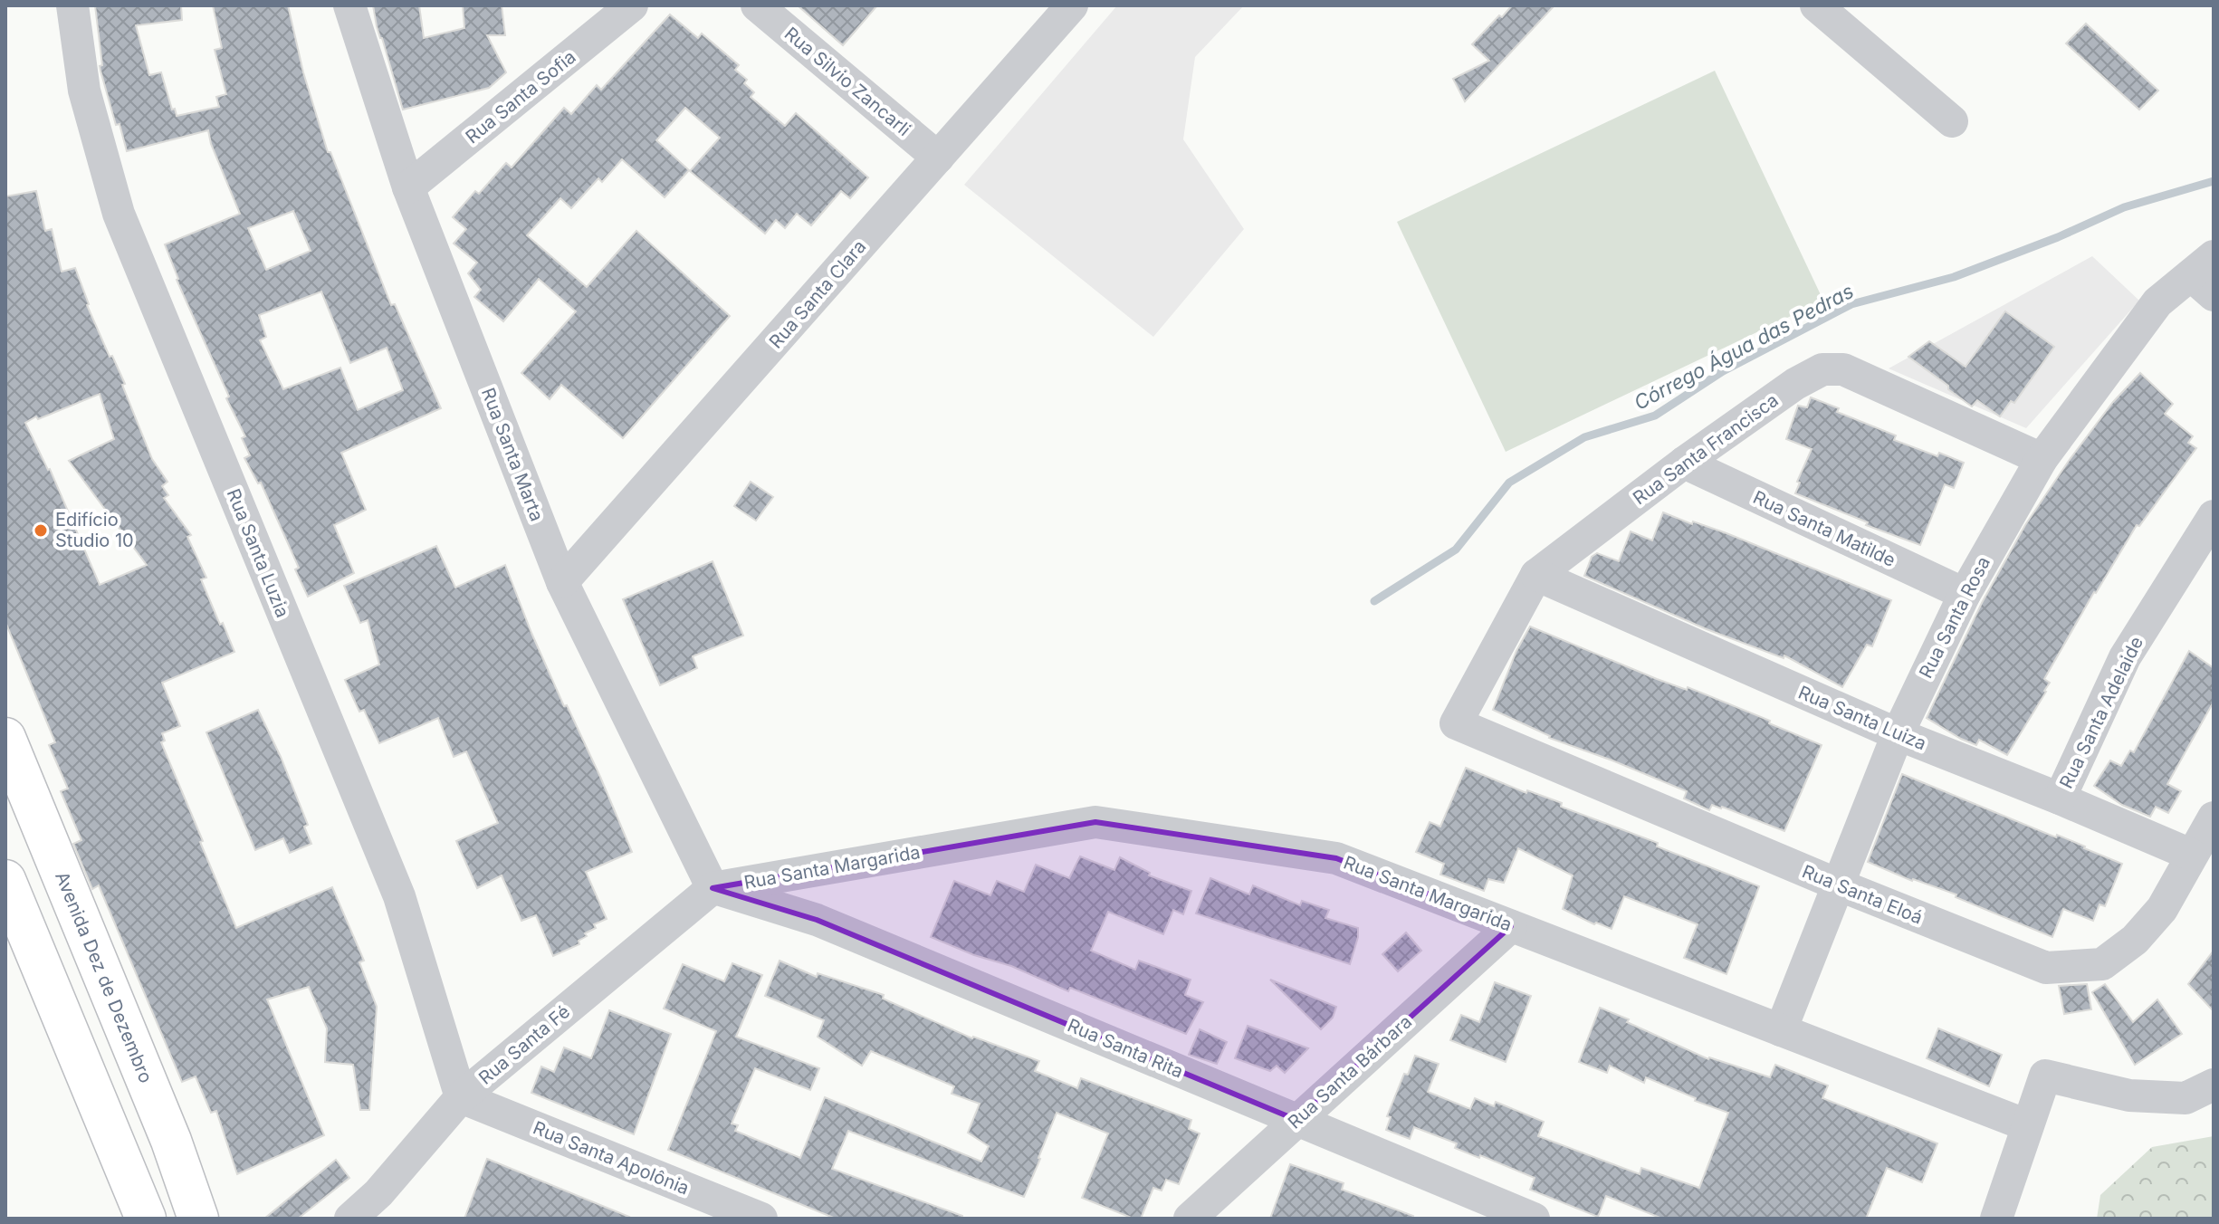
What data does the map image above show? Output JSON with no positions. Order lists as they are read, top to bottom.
{
  "streets": {
    "highway": ["Avenida Dez de Dezembro"],
    "street": [
      "Rua Silvio Zancarli",
      "Rua Santa Sofia",
      "Rua Santa Clara",
      "Rua Santa Francisca",
      "Rua Santa Marta",
      "Rua Santa Matilde",
      "Rua Santa Luzia",
      "Rua Santa Rosa",
      "Rua Santa Adelaide",
      "Rua Santa Luiza",
      "Rua Santa Margarida",
      "Rua Santa Eloá",
      "Rua Santa Fé",
      "Rua Santa Rita",
      "Rua Santa Bárbara",
      "Rua Santa Apolônia"
    ]
  },
  "crossings": [
    ["Rua Silvio Zancarli", "Rua Santa Clara"],
    ["Rua Santa Sofia", "Rua Santa Marta"],
    ["Rua Santa Clara", "Rua Santa Marta"],
    ["Rua Santa Francisca", "Rua Santa Matilde"],
    ["Rua Santa Francisca", "Rua Santa Rosa"],
    ["Rua Santa Francisca", "Rua Santa Luiza"],
    ["Rua Santa Francisca", "Rua Santa Eloá"],
    ["Rua Santa Marta", "Rua Santa Margarida"],
    ["Rua Santa Marta", "Rua Santa Fé"],
    ["Rua Santa Marta", "Rua Santa Rita"],
    ["Rua Santa Matilde", "Rua Santa Rosa"],
    ["Rua Santa Luzia", "Rua Santa Fé"],
    ["Rua Santa Luzia", "Rua Santa Apolônia"],
    ["Rua Santa Rosa", "Rua Santa Luiza"],
    ["Rua Santa Rosa", "Rua Santa Margarida"],
    ["Rua Santa Rosa", "Rua Santa Eloá"],
    ["Rua Santa Adelaide", "Rua Santa Luiza"],
    ["Rua Santa Luiza", "Rua Santa Eloá"],
    ["Rua Santa Margarida", "Rua Santa Fé"],
    ["Rua Santa Margarida", "Rua Santa Rita"],
    ["Rua Santa Margarida", "Rua Santa Bárbara"],
    ["Rua Santa Fé", "Rua Santa Rita"],
    ["Rua Santa Fé", "Rua Santa Apolônia"],
    ["Rua Santa Rita", "Rua Santa Bárbara"]
  ],
  "water": ["Córrego Água das Pedras"],
  "places": ["Edifício Studio 10"]
}
